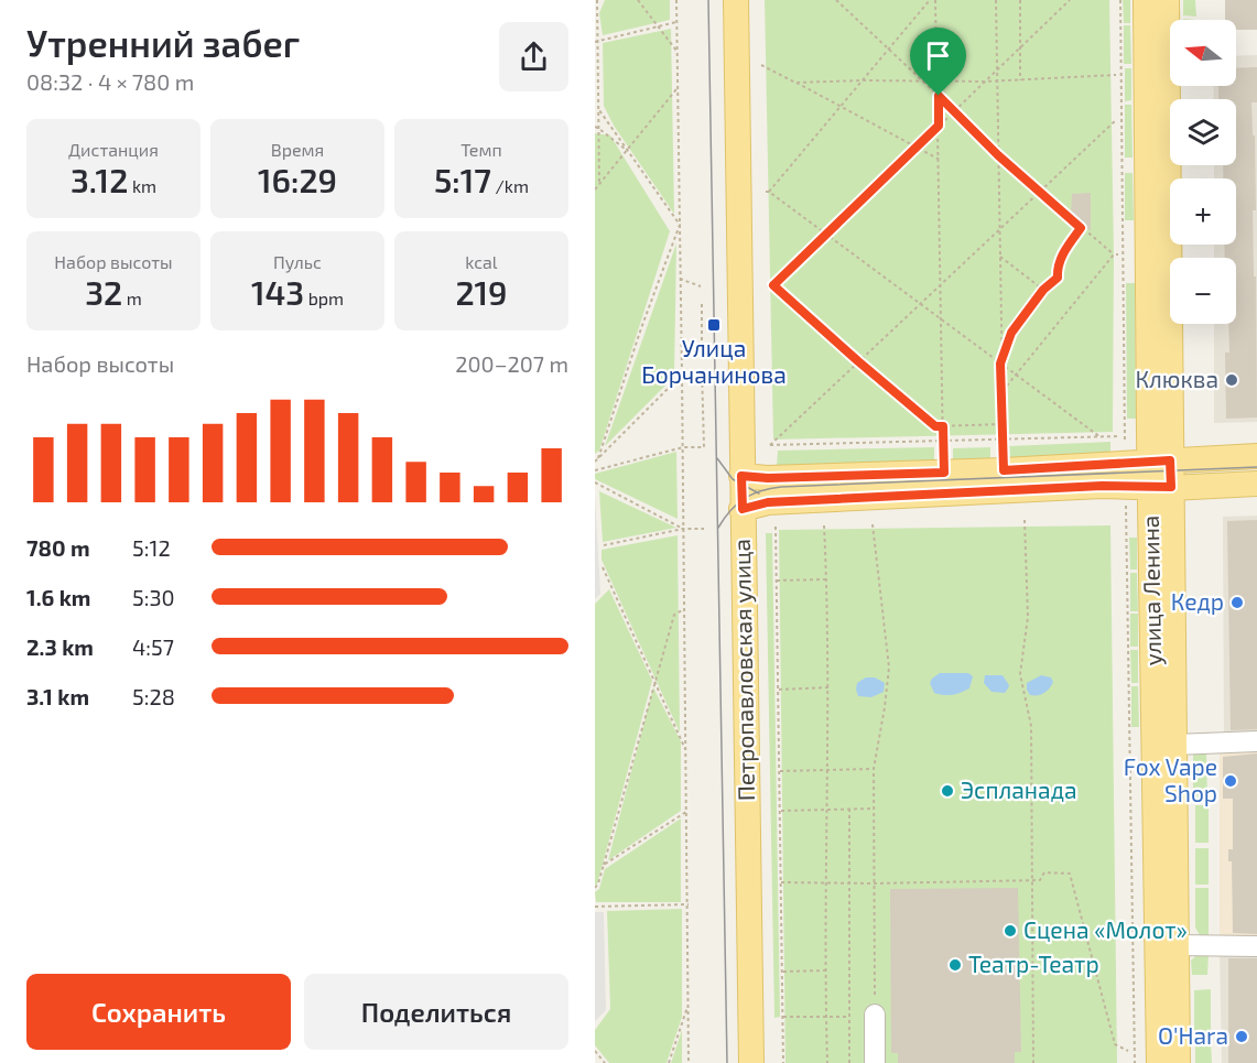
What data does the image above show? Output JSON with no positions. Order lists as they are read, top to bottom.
{
  "streets": {
    "main road": ["улица Ленина", "Петропавловская улица"]
  },
  "places": {
    "transit": ["Улица Борчанинова"],
    "other": [
      "Клюква",
      "Кедр",
      "Fox Vape Shop",
      "Эспланада",
      "Сцена «Молот»",
      "Театр-Театр",
      "O'Hara"
    ]
  },
  "north": "left",
  "page": {
    "heading": ["Утренний забег", "08:32 · 4 × 780 m"],
    "map_buttons": ["+", "−"],
    "stats": [
      ["Дистанция", "3.12 km"],
      ["Время", "16:29"],
      ["Темп", "5:17 /km"],
      ["Набор высоты", "32 m"],
      ["Пульс", "143 bpm"],
      ["kcal", "219"]
    ],
    "chart": ["Набор высоты", "200–207 m"],
    "list": [
      {
        "name": "780 m",
        "note": "5:12"
      },
      {
        "name": "1.6 km",
        "note": "5:30"
      },
      {
        "name": "2.3 km",
        "note": "4:57"
      },
      {
        "name": "3.1 km",
        "note": "5:28"
      }
    ],
    "buttons": ["Сохранить", "Поделиться"]
  }
}
